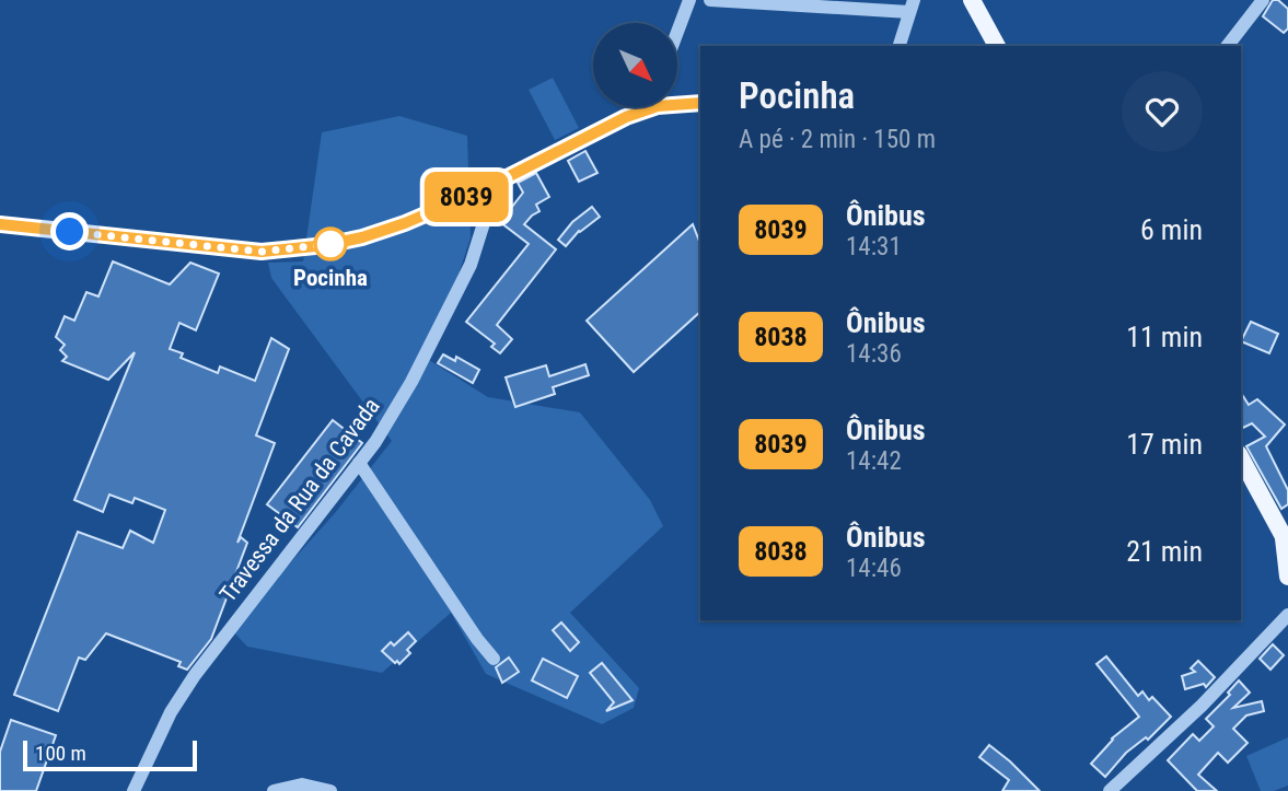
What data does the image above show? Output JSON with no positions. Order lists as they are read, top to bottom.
{
  "streets": {
    "street": ["Travessa da Rua da Cavada"]
  },
  "places": ["Pocinha"],
  "lines": ["bus line 8039"],
  "scale_bar": "100 m",
  "north": "bottom right",
  "page": {
    "on_map": "8039",
    "heading": ["Pocinha", "A pé · 2 min · 150 m"],
    "list": [
      {
        "mark": "8039",
        "name": "Ônibus",
        "note": "14:31",
        "value": "6 min"
      },
      {
        "mark": "8038",
        "name": "Ônibus",
        "note": "14:36",
        "value": "11 min"
      },
      {
        "mark": "8039",
        "name": "Ônibus",
        "note": "14:42",
        "value": "17 min"
      },
      {
        "mark": "8038",
        "name": "Ônibus",
        "note": "14:46",
        "value": "21 min"
      }
    ],
    "scale": "100 m"
  }
}
